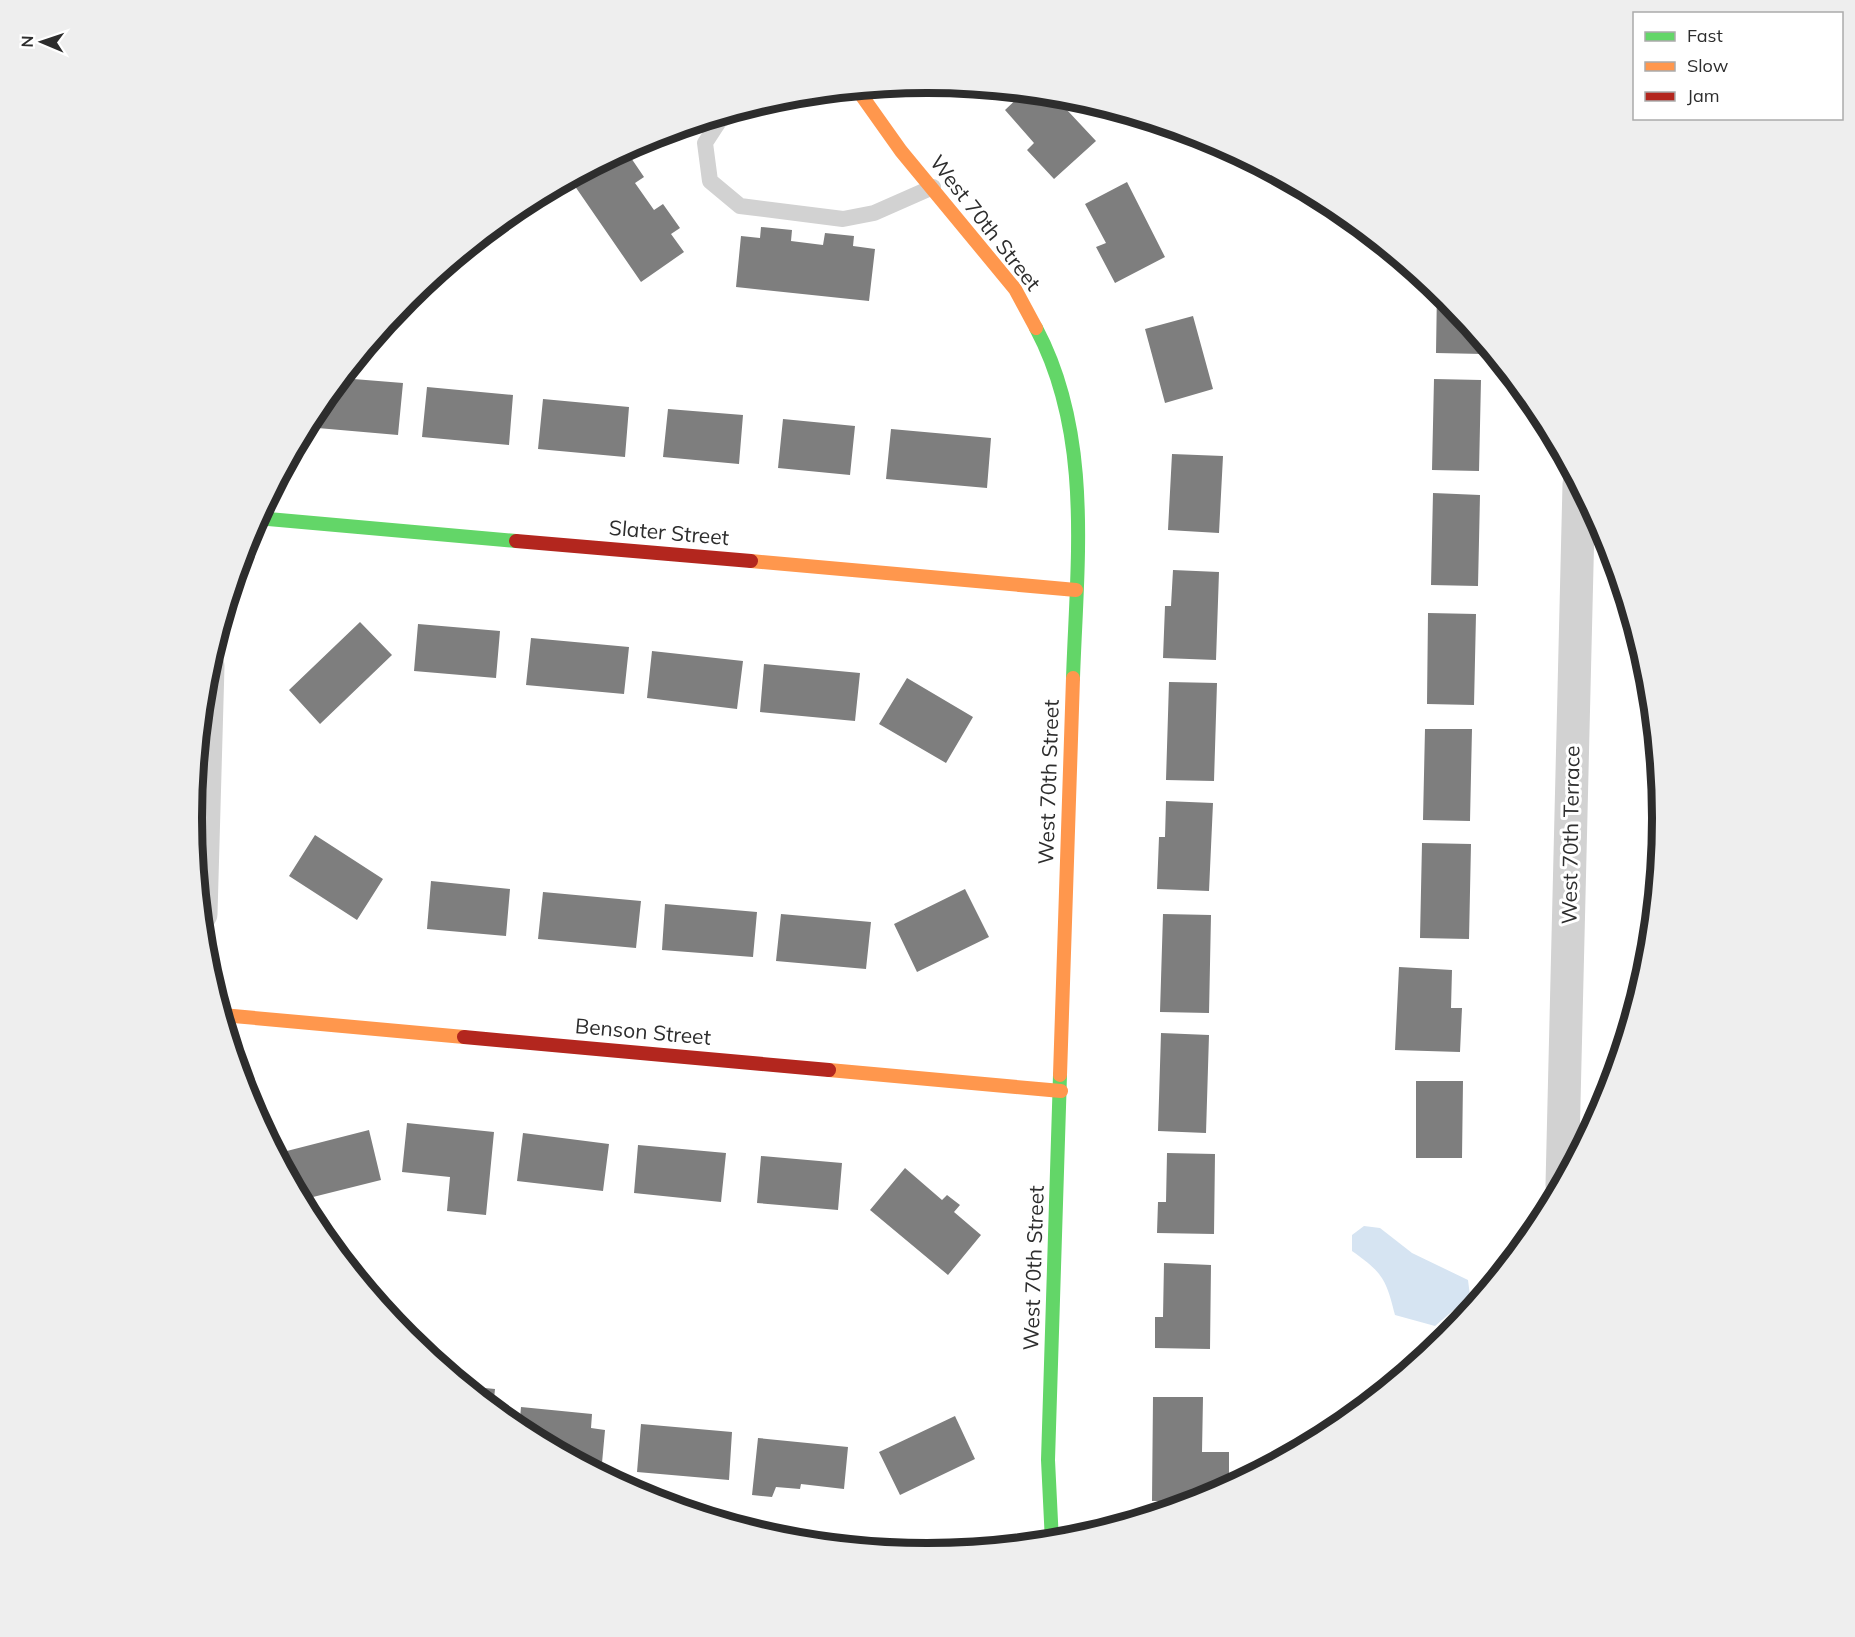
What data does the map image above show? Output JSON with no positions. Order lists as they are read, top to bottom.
{
  "streets": {
    "street": [
      "West 70th Street",
      "Slater Street",
      "West 70th Terrace",
      "Benson Street"
    ]
  },
  "crossings": [
    ["West 70th Street", "Slater Street"],
    ["West 70th Street", "Benson Street"]
  ],
  "legend": ["Fast", "Slow", "Jam"],
  "north": "left"
}
